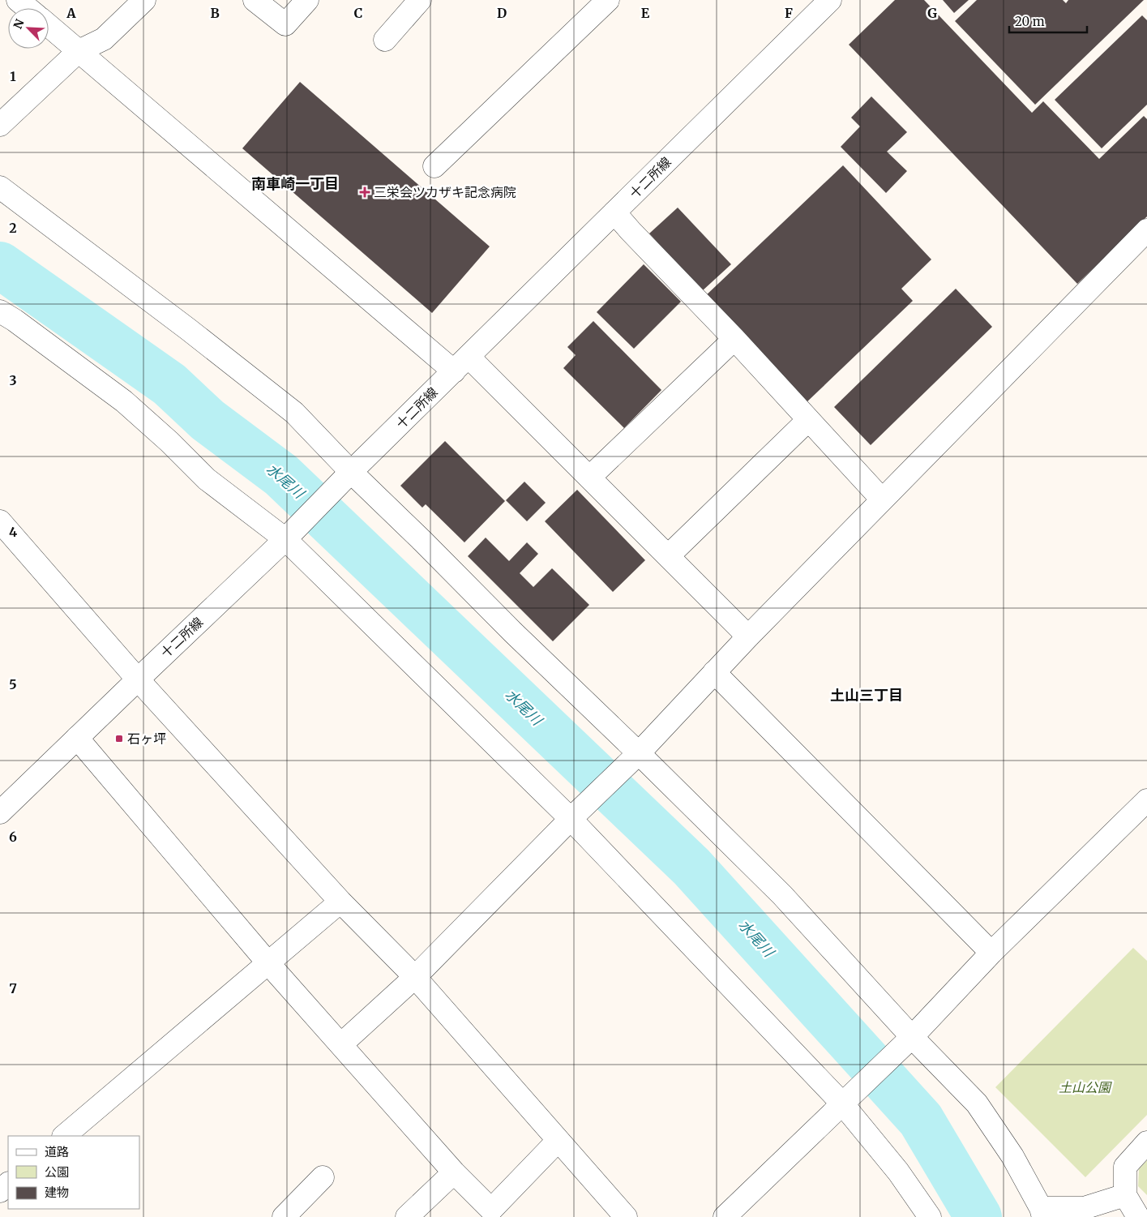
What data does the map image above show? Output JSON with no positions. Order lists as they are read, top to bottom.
{
  "streets": {
    "street": ["十二所線"]
  },
  "districts": ["南車崎一丁目", "土山三丁目"],
  "water": ["水尾川"],
  "parks": ["土山公園"],
  "places": {
    "health": ["三栄会ツカザキ記念病院"],
    "transit": ["石ヶ坪"]
  },
  "legend": ["道路", "公園", "建物"],
  "scale_bar": "20 m",
  "north": "top left",
  "grid": {
    "columns": [
      "A",
      "B",
      "C",
      "D",
      "E",
      "F",
      "G"
    ],
    "rows": [
      "1",
      "2",
      "3",
      "4",
      "5",
      "6",
      "7"
    ]
  }
}
